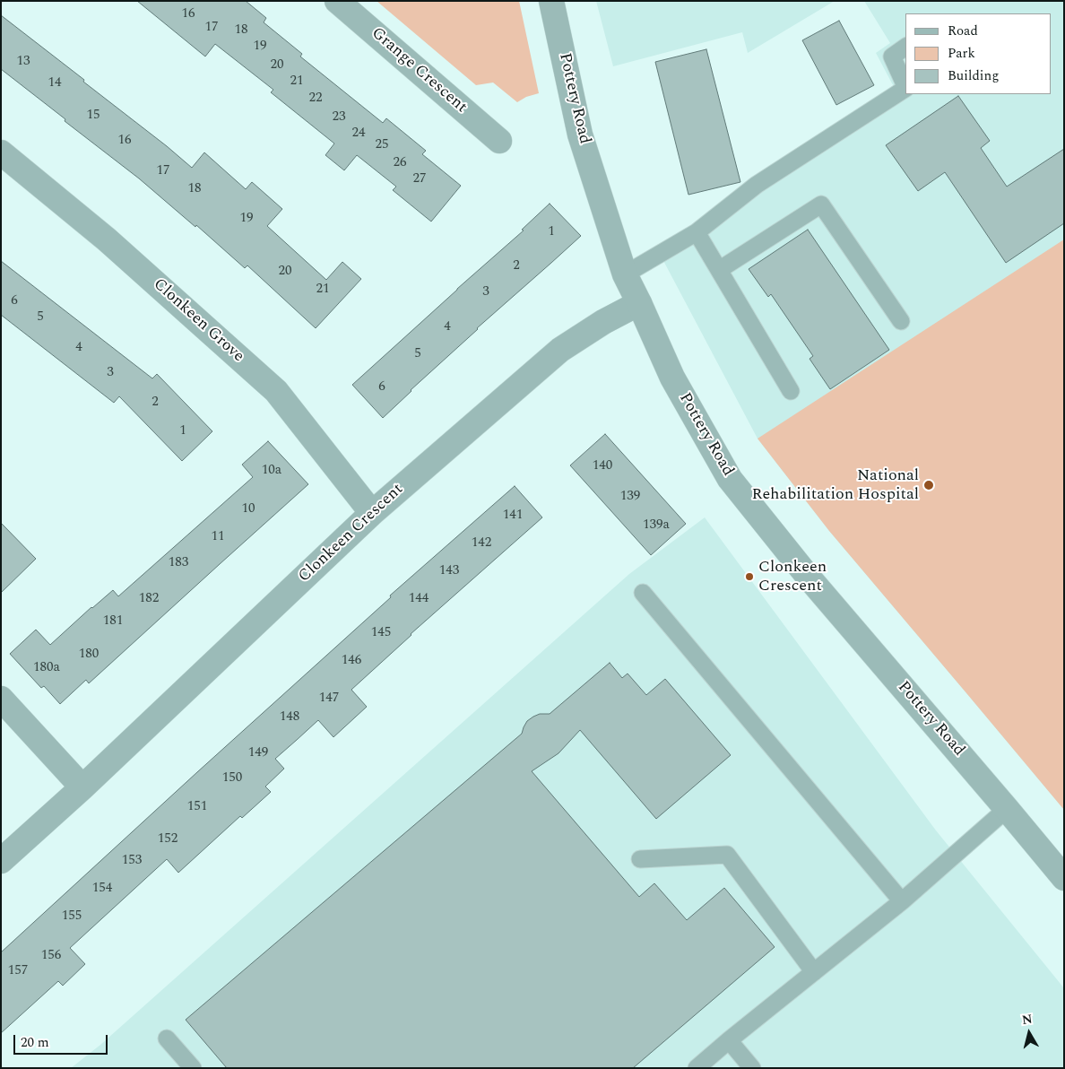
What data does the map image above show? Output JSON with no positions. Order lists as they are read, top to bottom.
{
  "streets": {
    "street": [
      "Grange Crescent",
      "Pottery Road",
      "Clonkeen Grove",
      "Clonkeen Crescent"
    ]
  },
  "crossings": [
    ["Pottery Road", "Clonkeen Crescent"],
    ["Clonkeen Grove", "Clonkeen Crescent"]
  ],
  "places": ["National Rehabilitation Hospital", "Clonkeen Crescent"],
  "house_numbers": [
    "16",
    "17",
    "18",
    "19",
    "13",
    "20",
    "21",
    "14",
    "22",
    "15",
    "23",
    "24",
    "16",
    "25",
    "26",
    "17",
    "27",
    "18",
    "19",
    "1",
    "2",
    "20",
    "21",
    "3",
    "6",
    "5",
    "4",
    "4",
    "5",
    "3",
    "6",
    "2",
    "1",
    "140",
    "10a",
    "139",
    "10",
    "141",
    "139a",
    "11",
    "142",
    "183",
    "143",
    "182",
    "144",
    "181",
    "145",
    "180",
    "146",
    "180a",
    "147",
    "148",
    "149",
    "150",
    "151",
    "152",
    "153",
    "154",
    "155",
    "156",
    "157"
  ],
  "legend": ["Road", "Park", "Building"],
  "scale_bar": "20 m",
  "north": "top"
}
